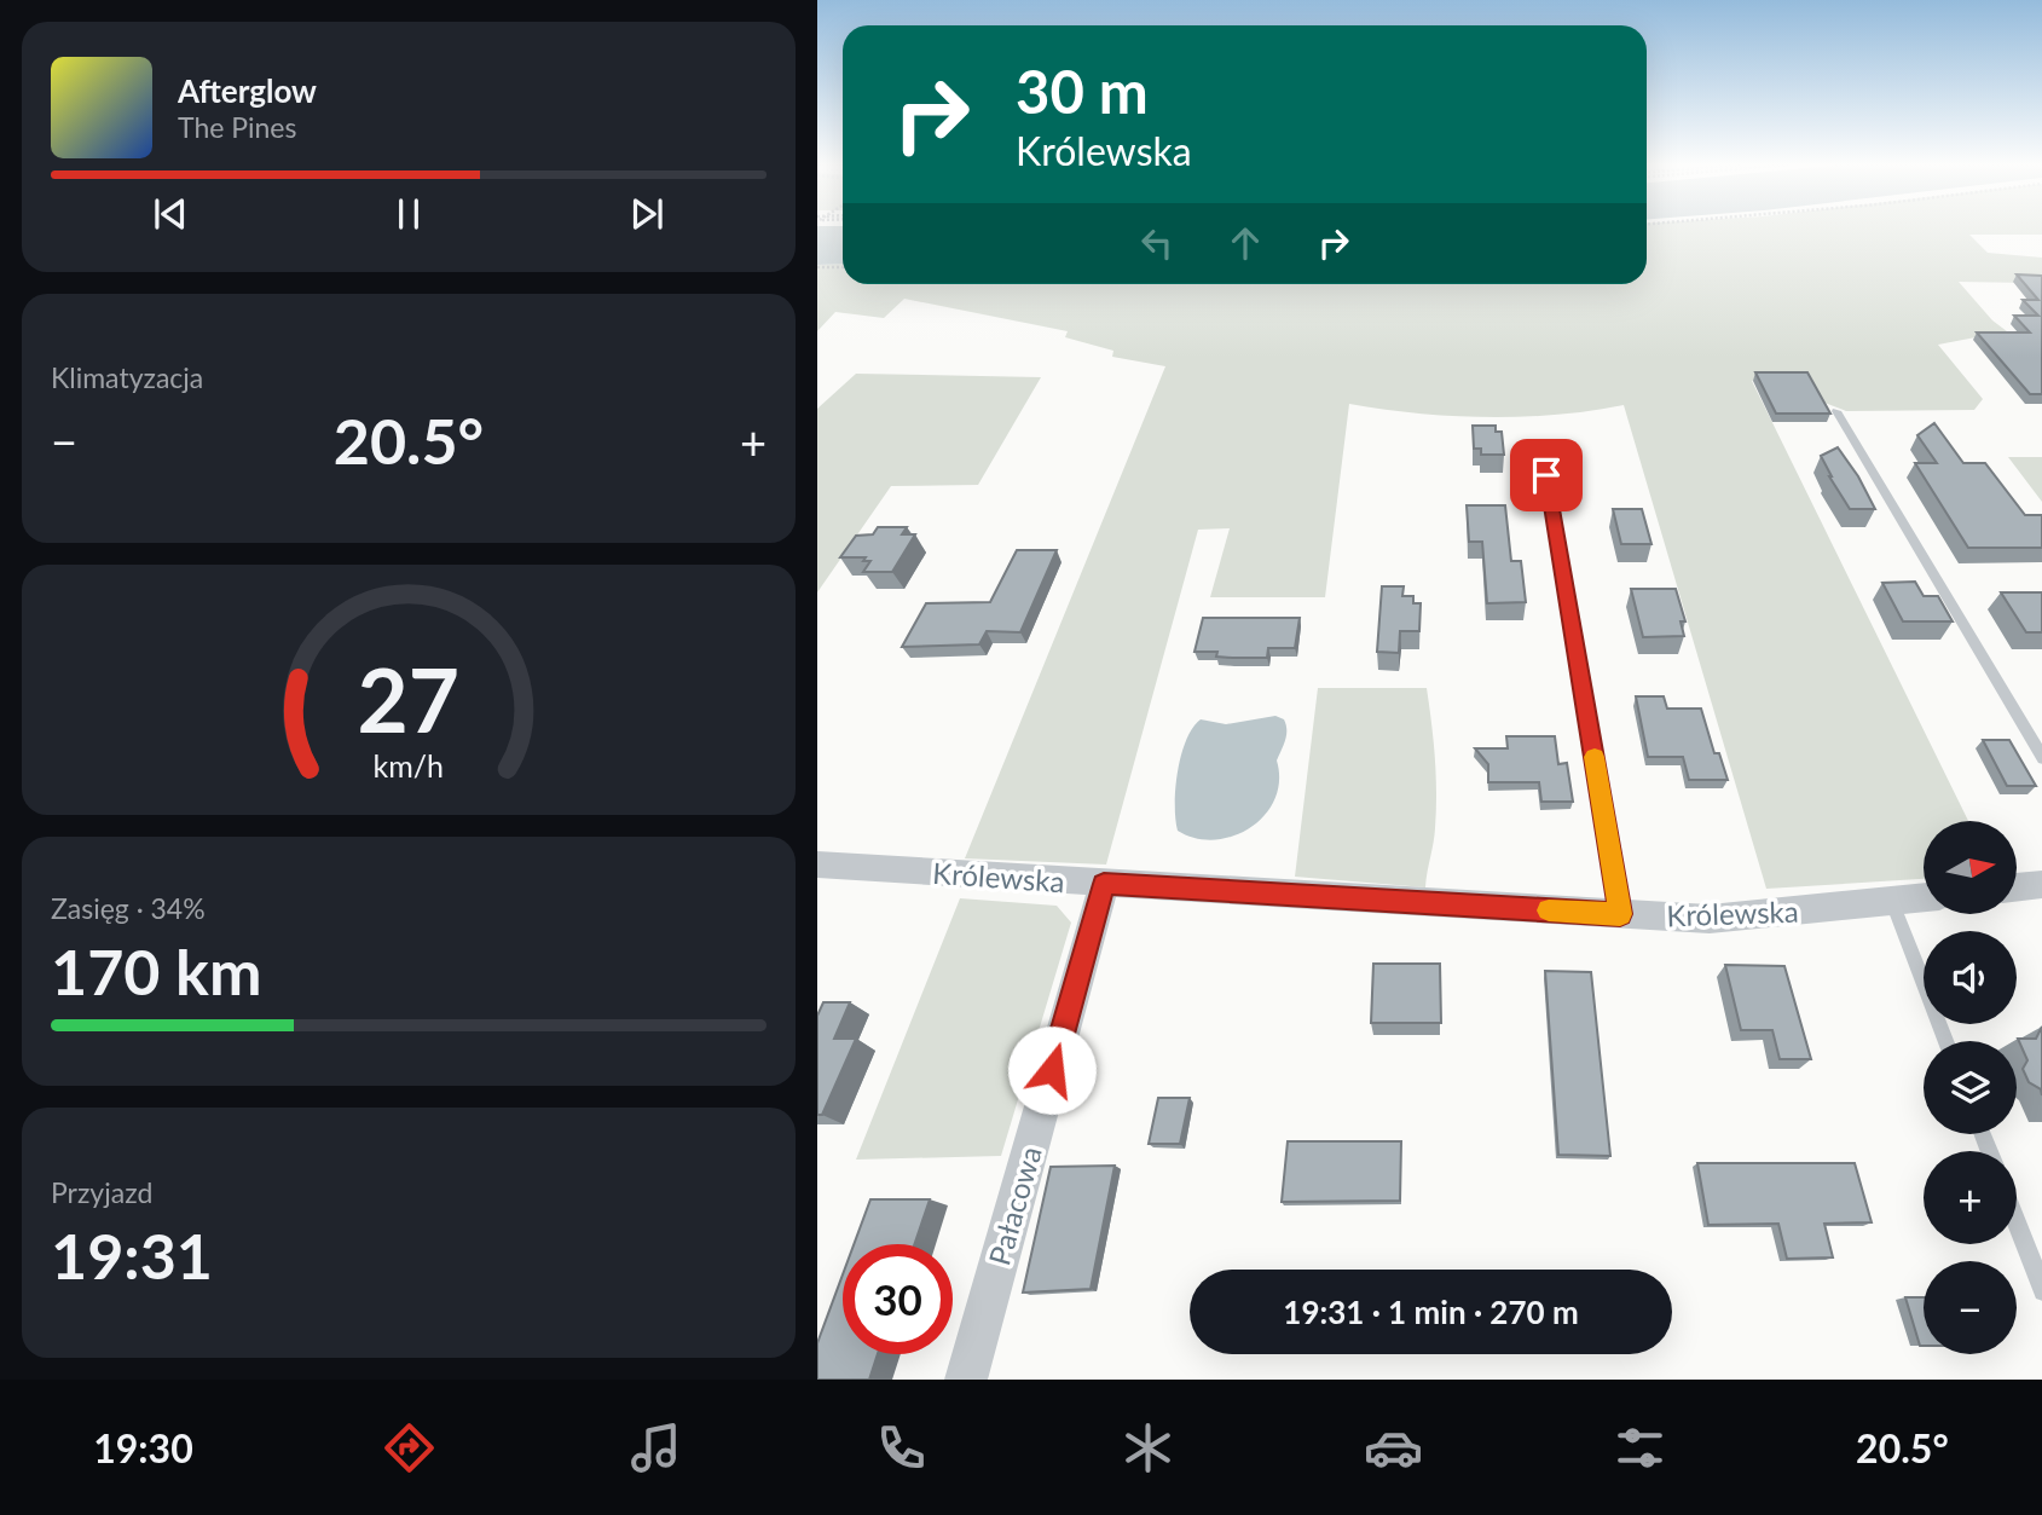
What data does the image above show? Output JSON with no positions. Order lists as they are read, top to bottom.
{
  "streets": {
    "street": ["Królewska", "Pałacowa"]
  },
  "crossings": [
    ["Królewska", "Pałacowa"]
  ],
  "north": "right",
  "page": {
    "turn": ["30 m", "Królewska"],
    "song": ["Afterglow", "The Pines"],
    "tile": [
      "Klimatyzacja",
      ["Zasięg · 34%", "170 km"],
      ["Przyjazd", "19:31"]
    ],
    "heat": ["−", "20.5°", "+"],
    "map_buttons": ["+", "−"],
    "limit": "30",
    "trip": "19:31 · 1 min · 270 m",
    "tabs": ["19:30", "20.5°"],
    "gauge": ["27", "km/h"]
  }
}
